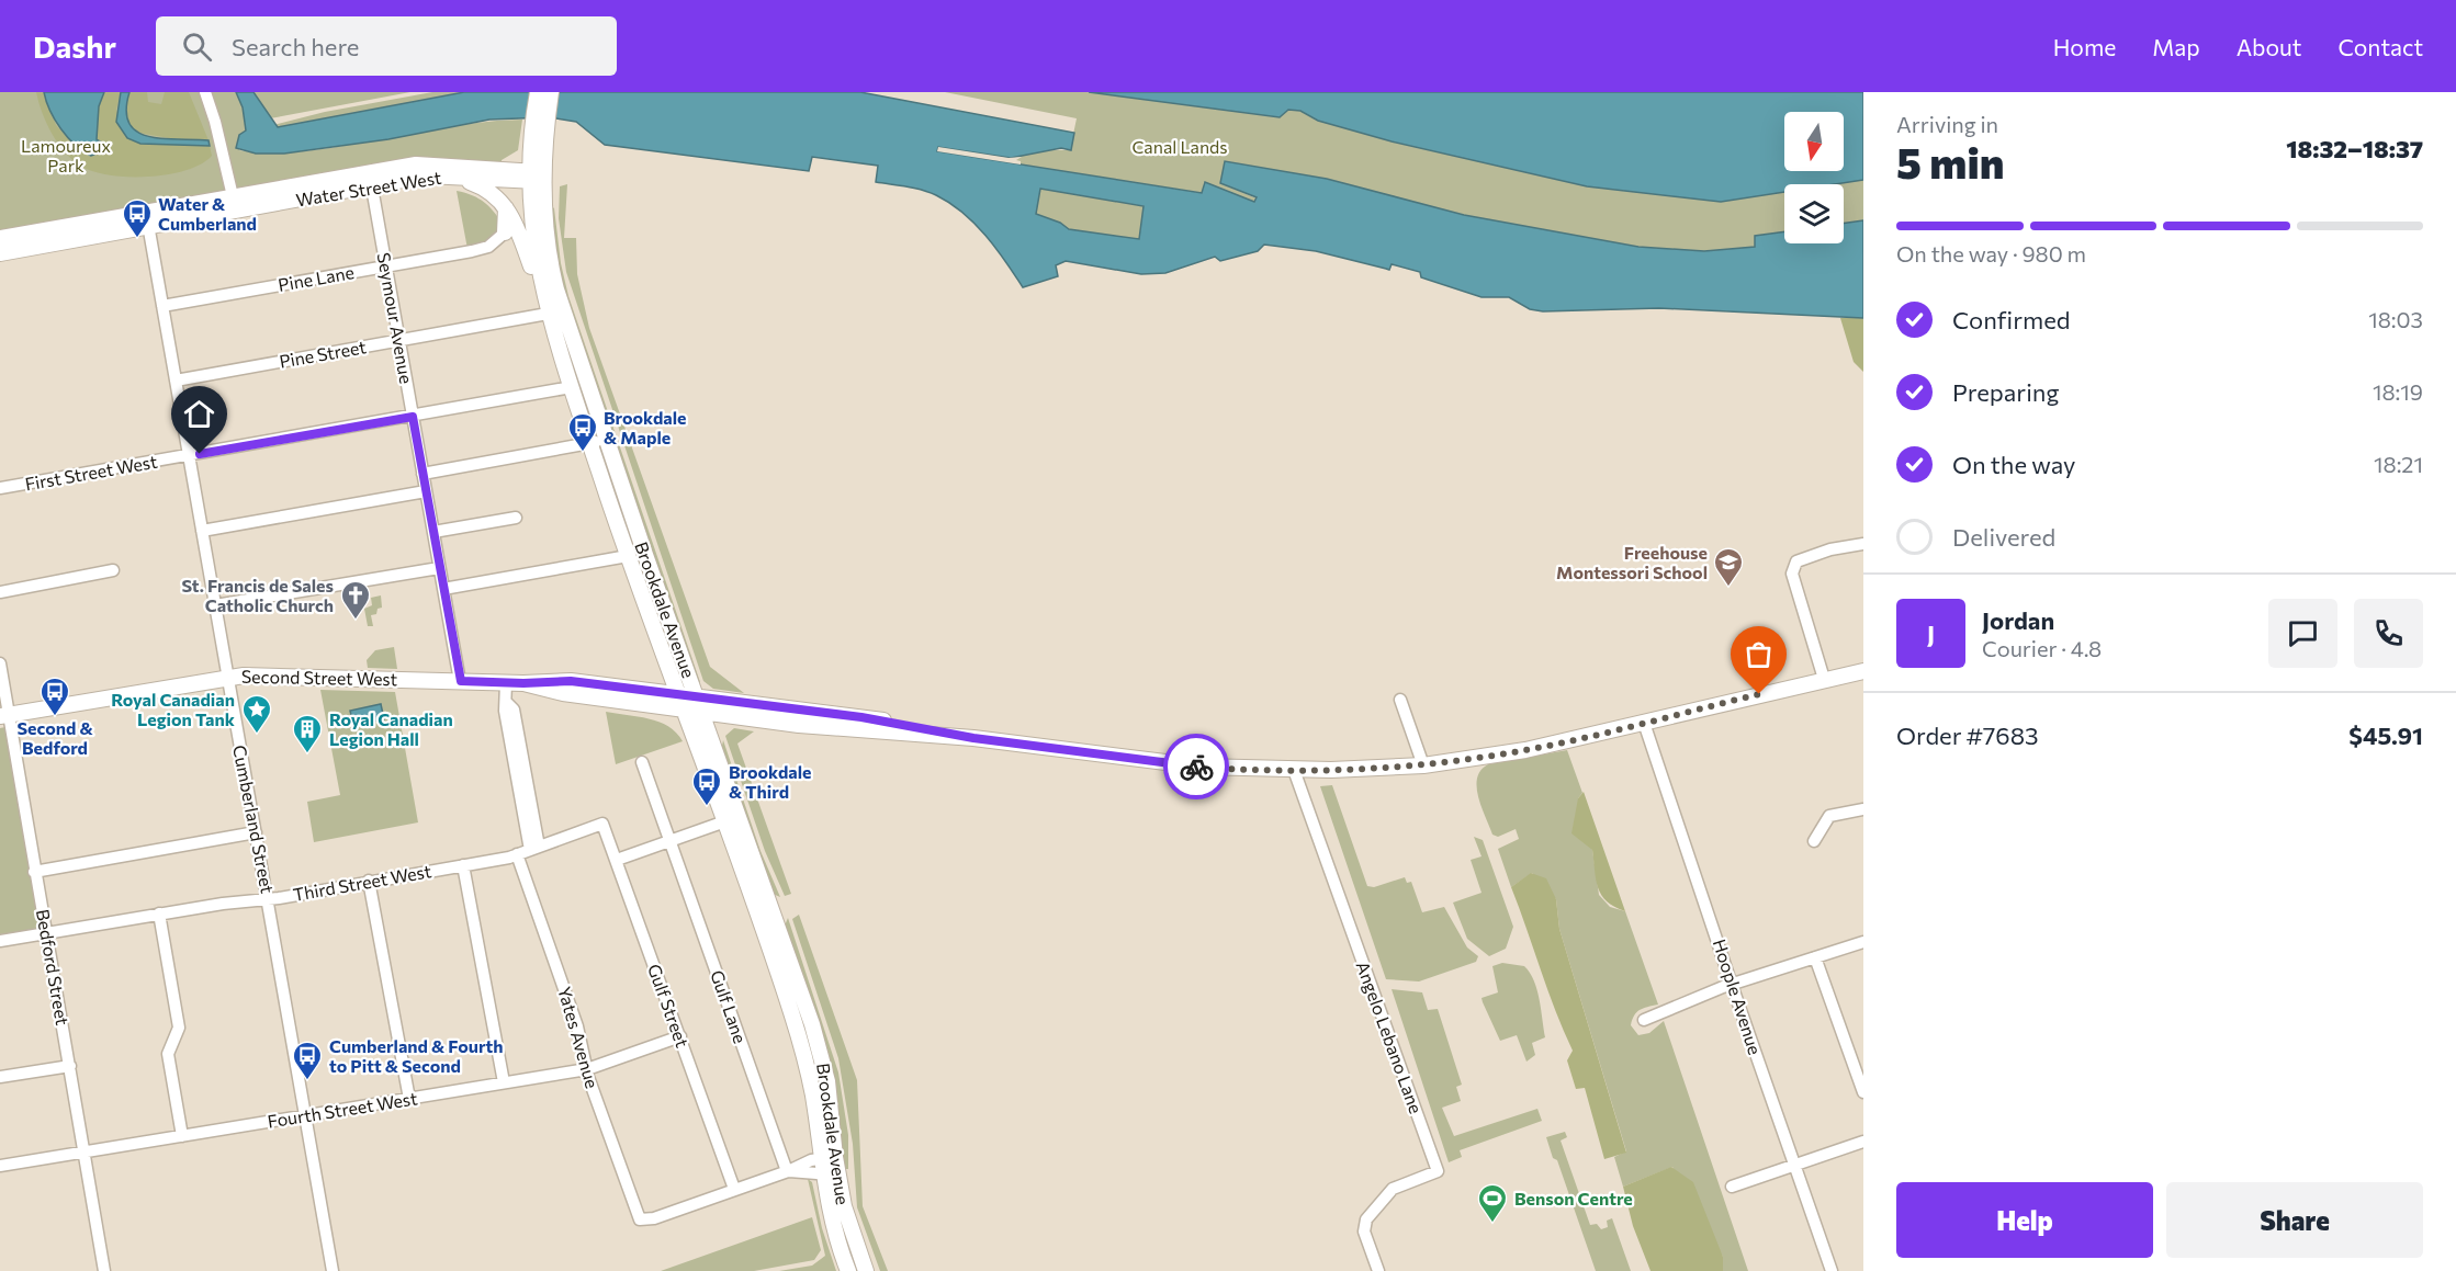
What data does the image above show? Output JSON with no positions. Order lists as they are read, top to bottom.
{
  "streets": {
    "main road": ["Water Street West", "Brookdale Avenue", "Second Street West"],
    "street": [
      "Pine Lane",
      "Seymour Avenue",
      "Pine Street",
      "First Street West",
      "Cumberland Street",
      "Third Street West",
      "Bedford Street",
      "Hoople Avenue",
      "Gulf Street",
      "Gulf Lane",
      "Yates Avenue",
      "Angelo Lebano Lane",
      "Fourth Street West"
    ]
  },
  "crossings": [
    ["Water Street West", "Seymour Avenue"],
    ["Water Street West", "Brookdale Avenue"],
    ["Water Street West", "Cumberland Street"],
    ["Pine Lane", "Seymour Avenue"],
    ["Pine Lane", "Cumberland Street"],
    ["Seymour Avenue", "Pine Street"],
    ["Seymour Avenue", "First Street West"],
    ["Seymour Avenue", "Second Street West"],
    ["Pine Street", "Brookdale Avenue"],
    ["Pine Street", "Cumberland Street"],
    ["First Street West", "Brookdale Avenue"],
    ["First Street West", "Cumberland Street"],
    ["Brookdale Avenue", "Second Street West"],
    ["Second Street West", "Cumberland Street"],
    ["Second Street West", "Bedford Street"],
    ["Second Street West", "Hoople Avenue"],
    ["Second Street West", "Angelo Lebano Lane"],
    ["Cumberland Street", "Third Street West"],
    ["Cumberland Street", "Fourth Street West"],
    ["Third Street West", "Bedford Street"],
    ["Third Street West", "Gulf Street"],
    ["Third Street West", "Yates Avenue"],
    ["Bedford Street", "Fourth Street West"],
    ["Gulf Street", "Yates Avenue"],
    ["Gulf Street", "Fourth Street West"],
    ["Yates Avenue", "Fourth Street West"]
  ],
  "parks": ["Lamoureux Park", "Canal Lands"],
  "places": {
    "bus stop": [
      "Water & Cumberland",
      "Brookdale & Maple",
      "Second & Bedford",
      "Brookdale & Third",
      "Cumberland & Fourth to Pitt & Second"
    ],
    "school or university": ["Freehouse Montessori School"],
    "church": ["St. Francis de Sales Catholic Church"],
    "place": ["Royal Canadian Legion Tank"],
    "building": ["Royal Canadian Legion Hall"],
    "sports": ["Benson Centre"]
  },
  "north": "bottom",
  "page": {
    "header": "Dashr",
    "search": "Search here",
    "nav": [
      "Home",
      "Map",
      "About",
      "Contact"
    ],
    "heading": ["5 min", "Arriving in", "18:32–18:37"],
    "panel": [
      "Jordan",
      "Courier · 4.8",
      "Order #7683",
      "$45.91"
    ],
    "bar": "On the way · 980 m",
    "list": [
      ["Confirmed", "18:03"],
      ["Preparing", "18:19"],
      ["On the way", "18:21"],
      "Delivered"
    ],
    "round": "J",
    "buttons": ["Help", "Share"]
  }
}
